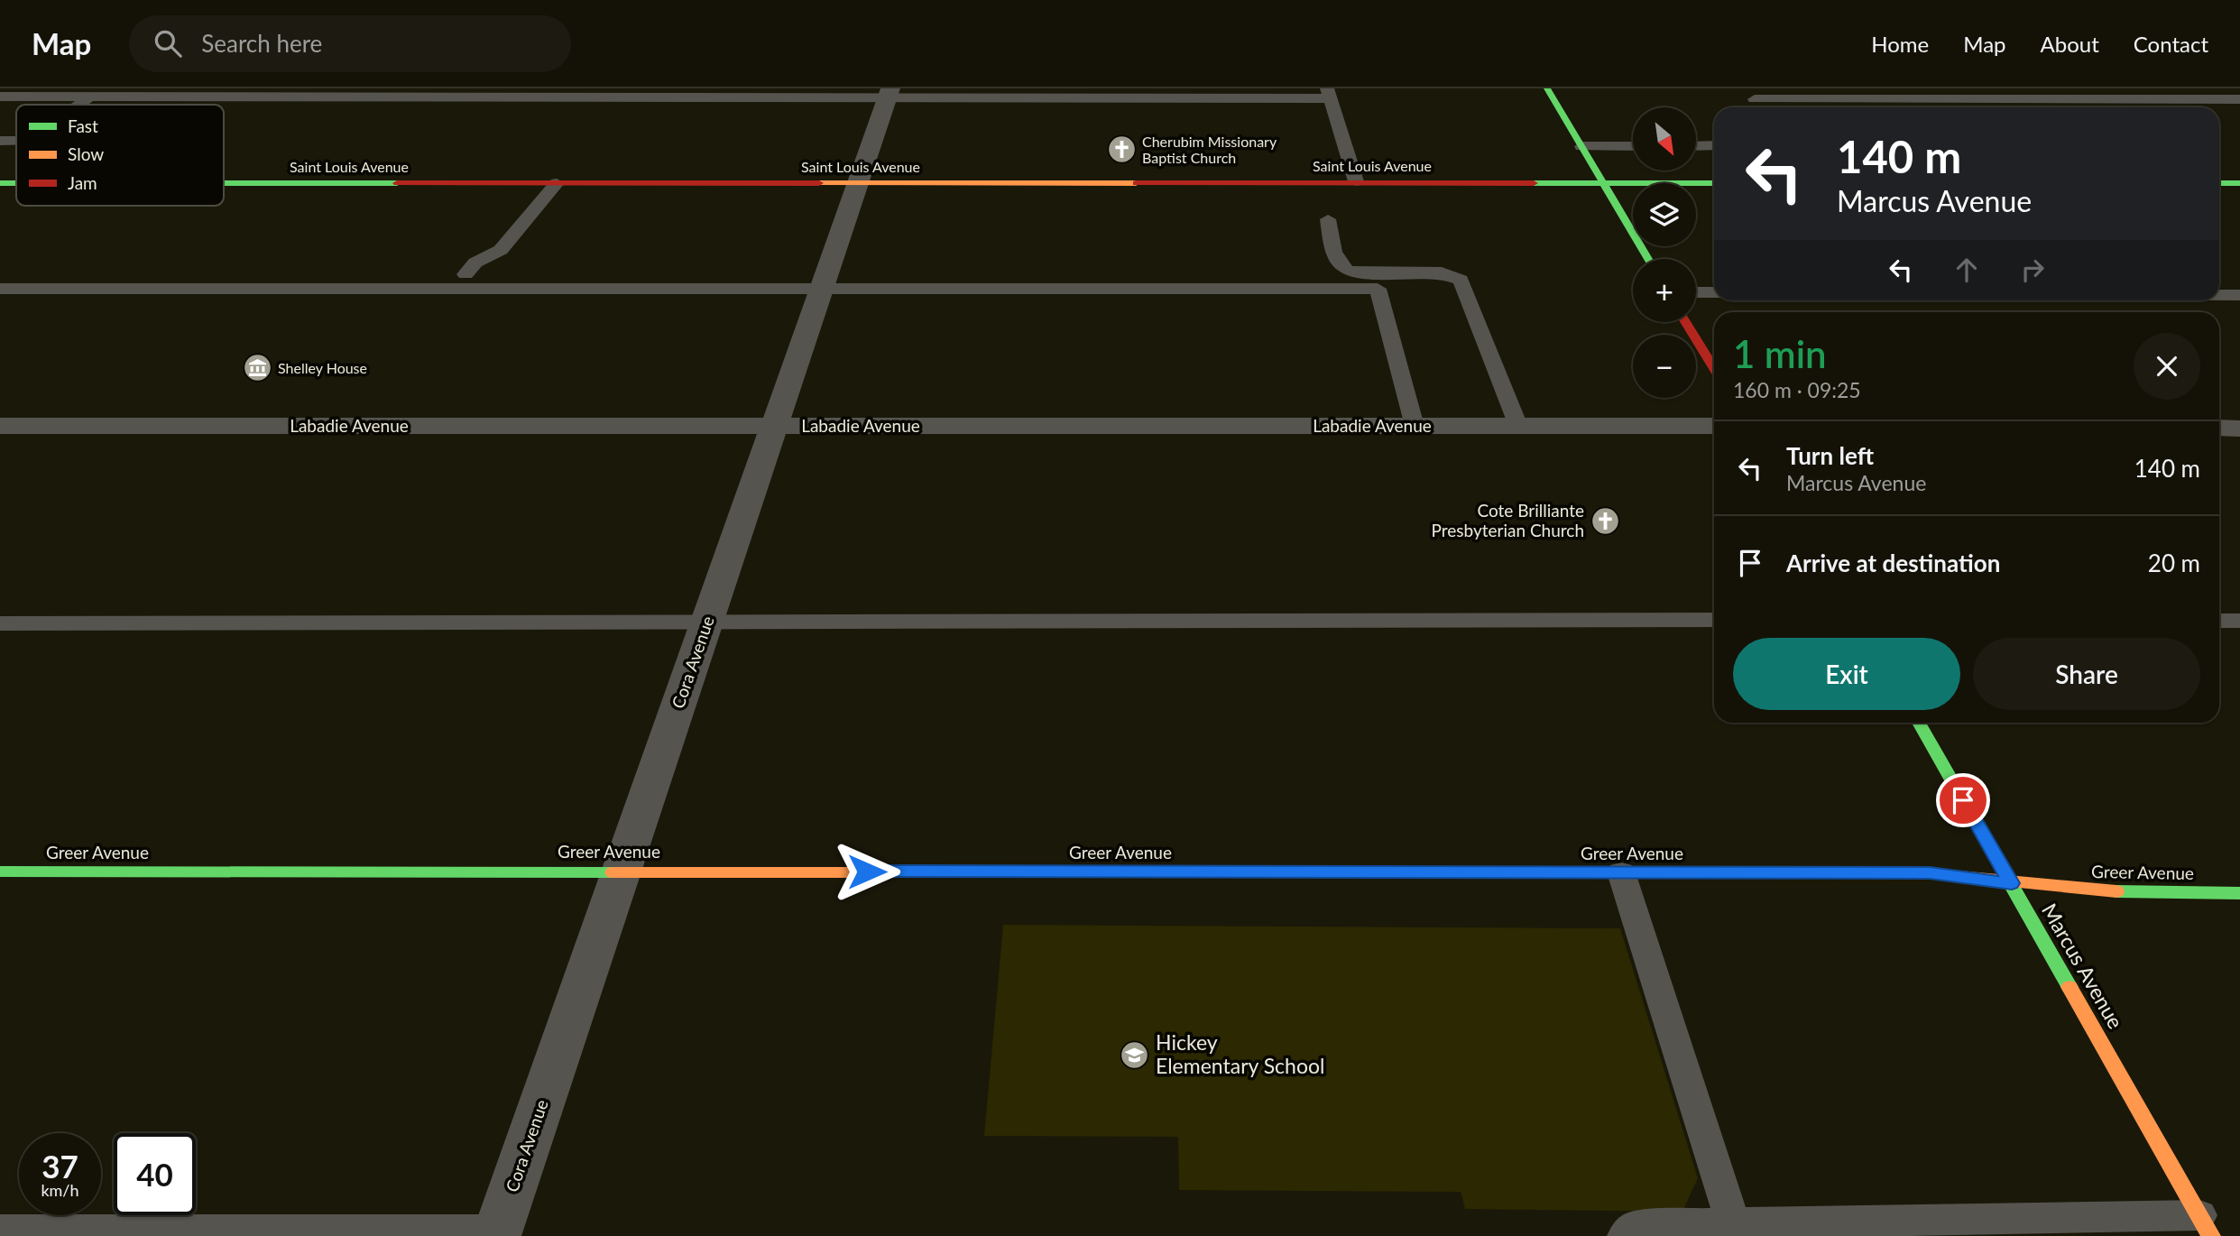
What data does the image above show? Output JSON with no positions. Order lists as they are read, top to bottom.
{
  "streets": {
    "street": [
      "Saint Louis Avenue",
      "Labadie Avenue",
      "Cora Avenue",
      "Greer Avenue",
      "Marcus Avenue"
    ]
  },
  "crossings": [
    ["Saint Louis Avenue", "Cora Avenue"],
    ["Labadie Avenue", "Cora Avenue"],
    ["Cora Avenue", "Greer Avenue"],
    ["Greer Avenue", "Marcus Avenue"]
  ],
  "places": {
    "church": ["Cherubim Missionary Baptist Church", "Cote Brilliante Presbyterian Church"],
    "museum": ["Shelley House"],
    "school or university": ["Hickey Elementary School"]
  },
  "legend": ["Fast", "Slow", "Jam"],
  "north": "bottom right",
  "page": {
    "header": "Map",
    "search": "Search here",
    "nav": [
      "Home",
      "Map",
      "About",
      "Contact"
    ],
    "map_buttons": ["+", "−"],
    "turn": ["140 m", "Marcus Avenue"],
    "heading": ["1 min", "160 m · 09:25"],
    "list": [
      {
        "name": "Turn left",
        "note": "Marcus Avenue",
        "value": "140 m"
      },
      {
        "name": "Arrive at destination",
        "value": "20 m"
      }
    ],
    "buttons": ["Exit", "Share"],
    "speed": "37 km/h",
    "limit": "40"
  }
}
